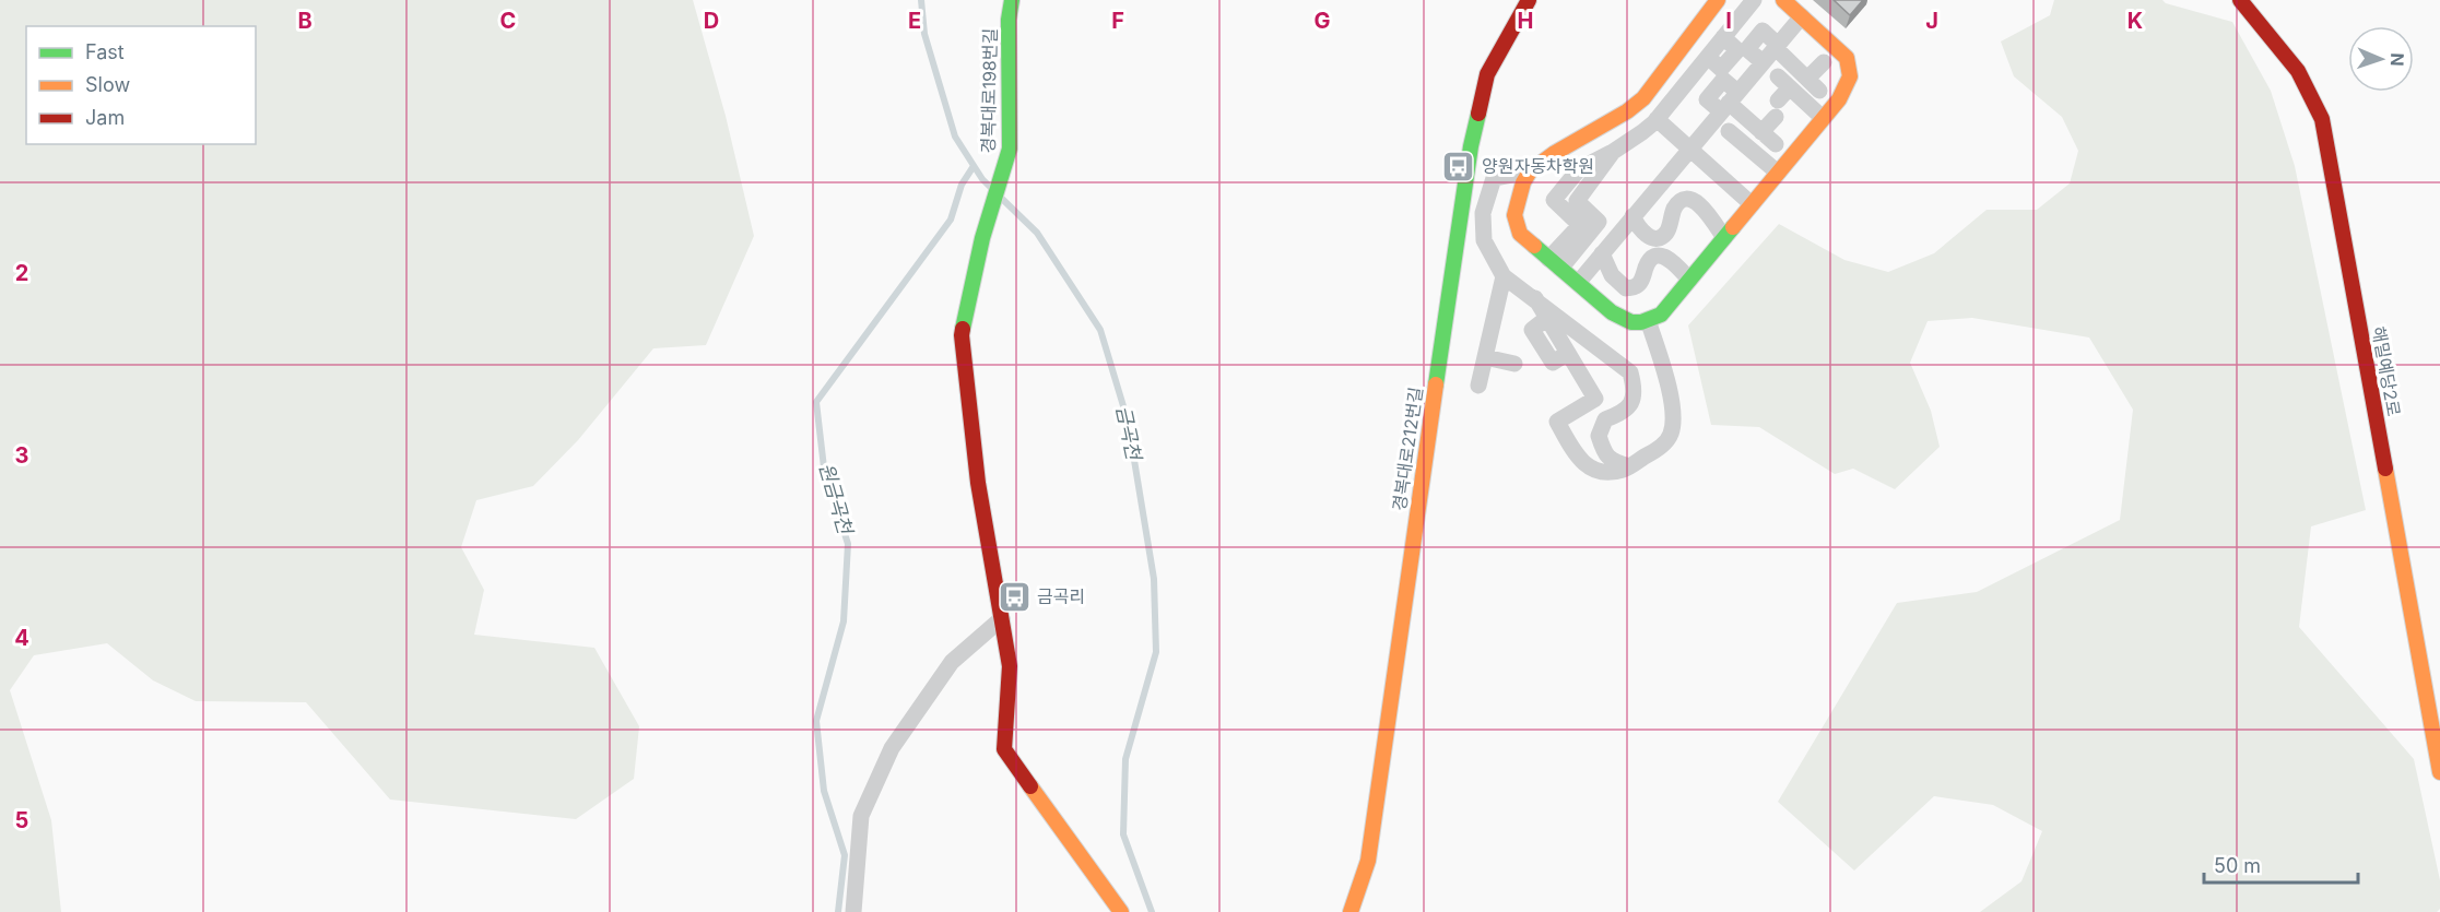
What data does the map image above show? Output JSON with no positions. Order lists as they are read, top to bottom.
{
  "streets": {
    "street": ["경복대로198번길", "해밀예당2로", "경복대로212번길"]
  },
  "water": ["금곡천", "원금곡천"],
  "places": {
    "bus stop": ["양원자동차학원", "금곡리"]
  },
  "legend": ["Fast", "Slow", "Jam"],
  "scale_bar": "50 m",
  "north": "right",
  "grid": {
    "columns": [
      "B",
      "C",
      "D",
      "E",
      "F",
      "G",
      "H",
      "I",
      "J",
      "K"
    ],
    "rows": [
      "2",
      "3",
      "4",
      "5"
    ]
  }
}
